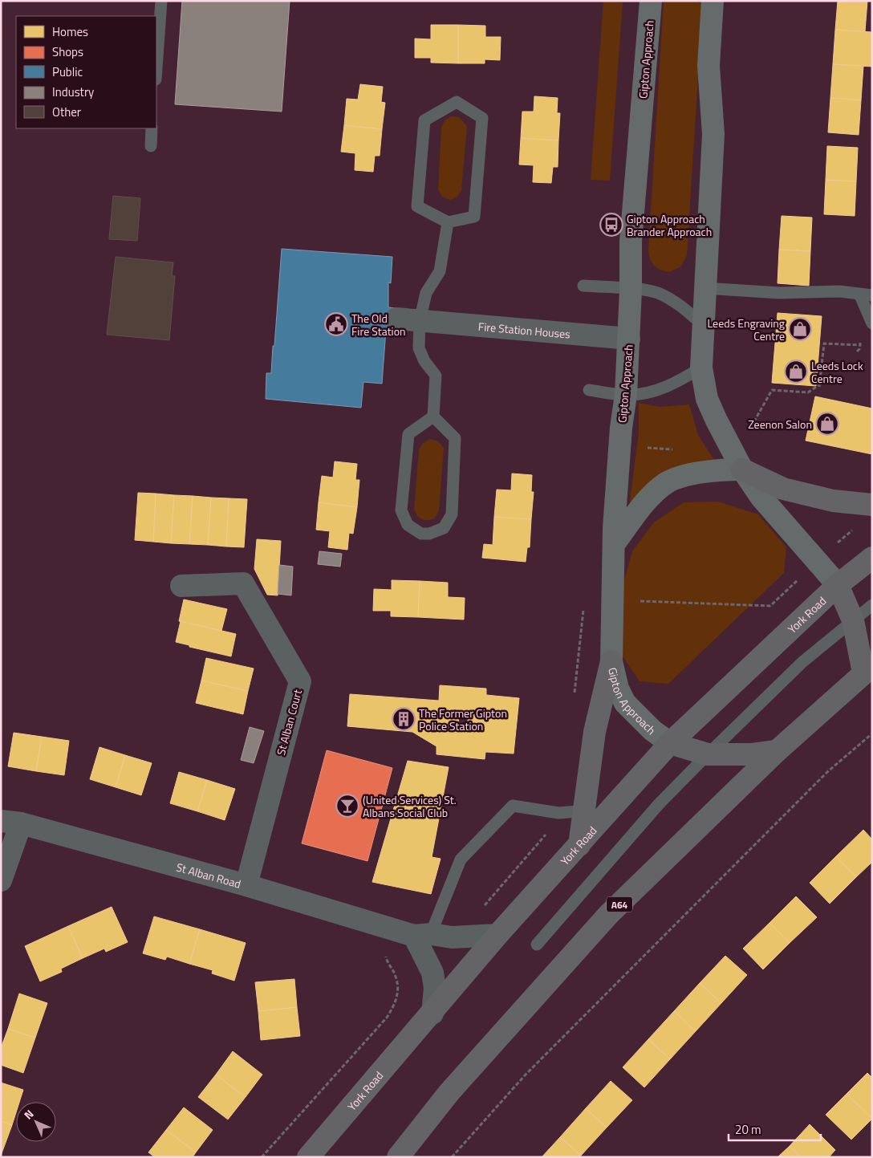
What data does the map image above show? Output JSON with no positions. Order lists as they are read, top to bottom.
{
  "streets": {
    "highway": ["York Road", "A64"],
    "street": [
      "Gipton Approach",
      "Fire Station Houses",
      "St Alban Court",
      "St Alban Road"
    ]
  },
  "crossings": [
    ["Gipton Approach", "Fire Station Houses"],
    ["Gipton Approach", "York Road"],
    ["York Road", "St Alban Road"],
    ["St Alban Court", "St Alban Road"]
  ],
  "places": {
    "bus stop": ["Gipton Approach Brander Approach"],
    "public building": ["The Old Fire Station"],
    "shop": ["Leeds Engraving Centre", "Leeds Lock Centre", "Zeenon Salon"],
    "building": ["The Former Gipton Police Station"],
    "bar": ["(United Services) St. Albans Social Club"]
  },
  "legend": [
    "Homes",
    "Shops",
    "Public",
    "Industry",
    "Other"
  ],
  "scale_bar": "20 m",
  "north": "top left"
}
